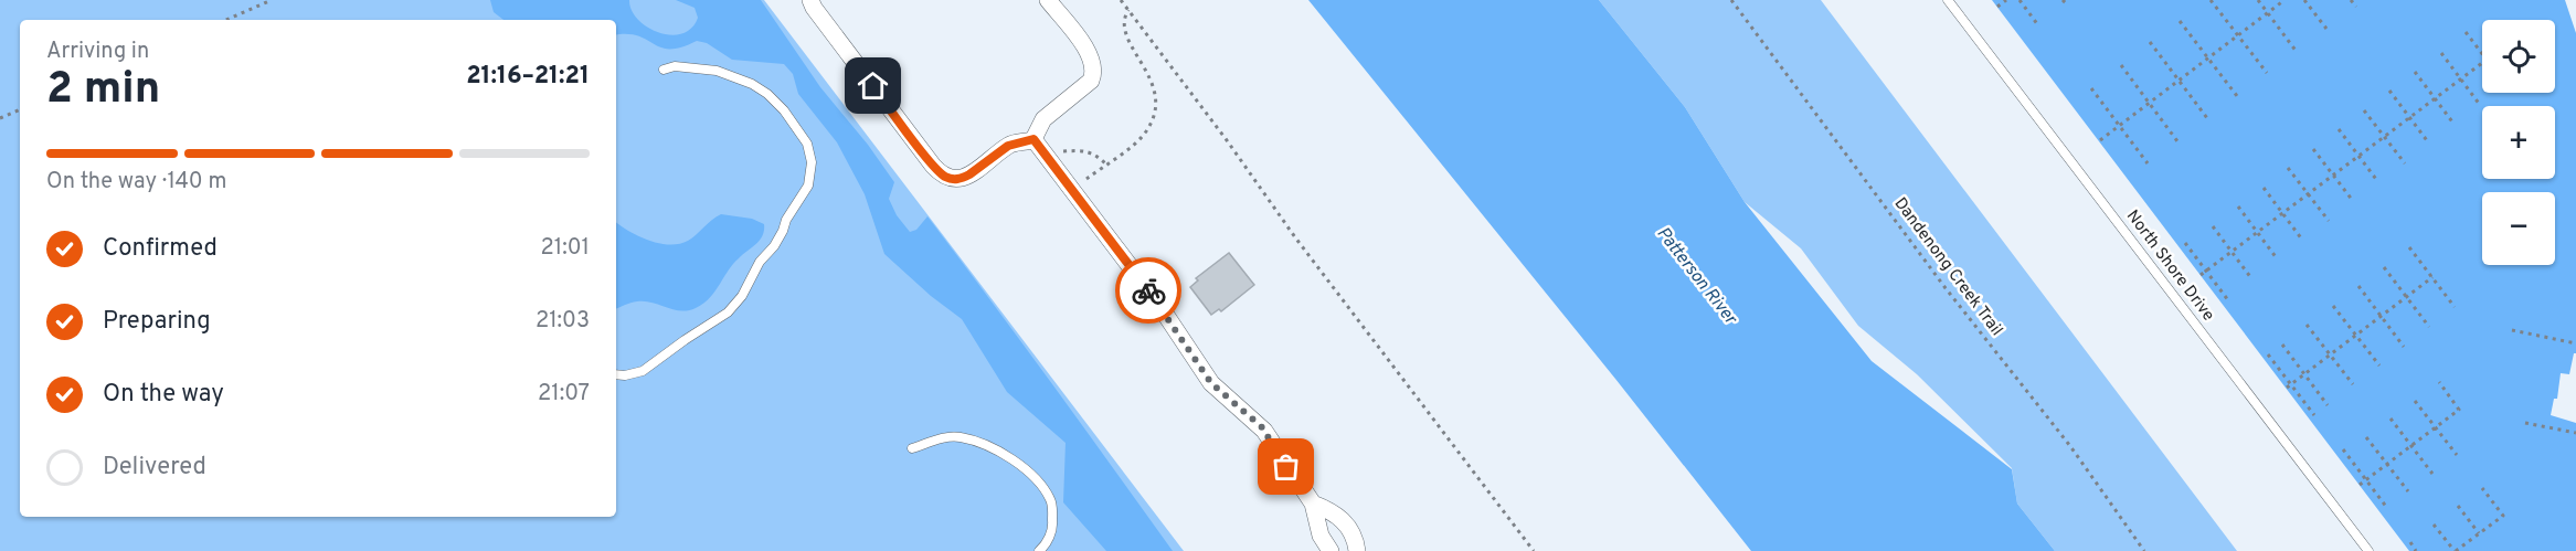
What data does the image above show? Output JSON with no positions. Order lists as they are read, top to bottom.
{
  "streets": {
    "lane": ["North Shore Drive"],
    "path": ["Dandenong Creek Trail"]
  },
  "water": ["Patterson River"],
  "page": {
    "map_buttons": ["+", "−"],
    "heading": ["2 min", "Arriving in", "21:16–21:21"],
    "bar": "On the way · 140 m",
    "list": [
      ["Confirmed", "21:01"],
      ["Preparing", "21:03"],
      ["On the way", "21:07"],
      "Delivered"
    ]
  }
}
